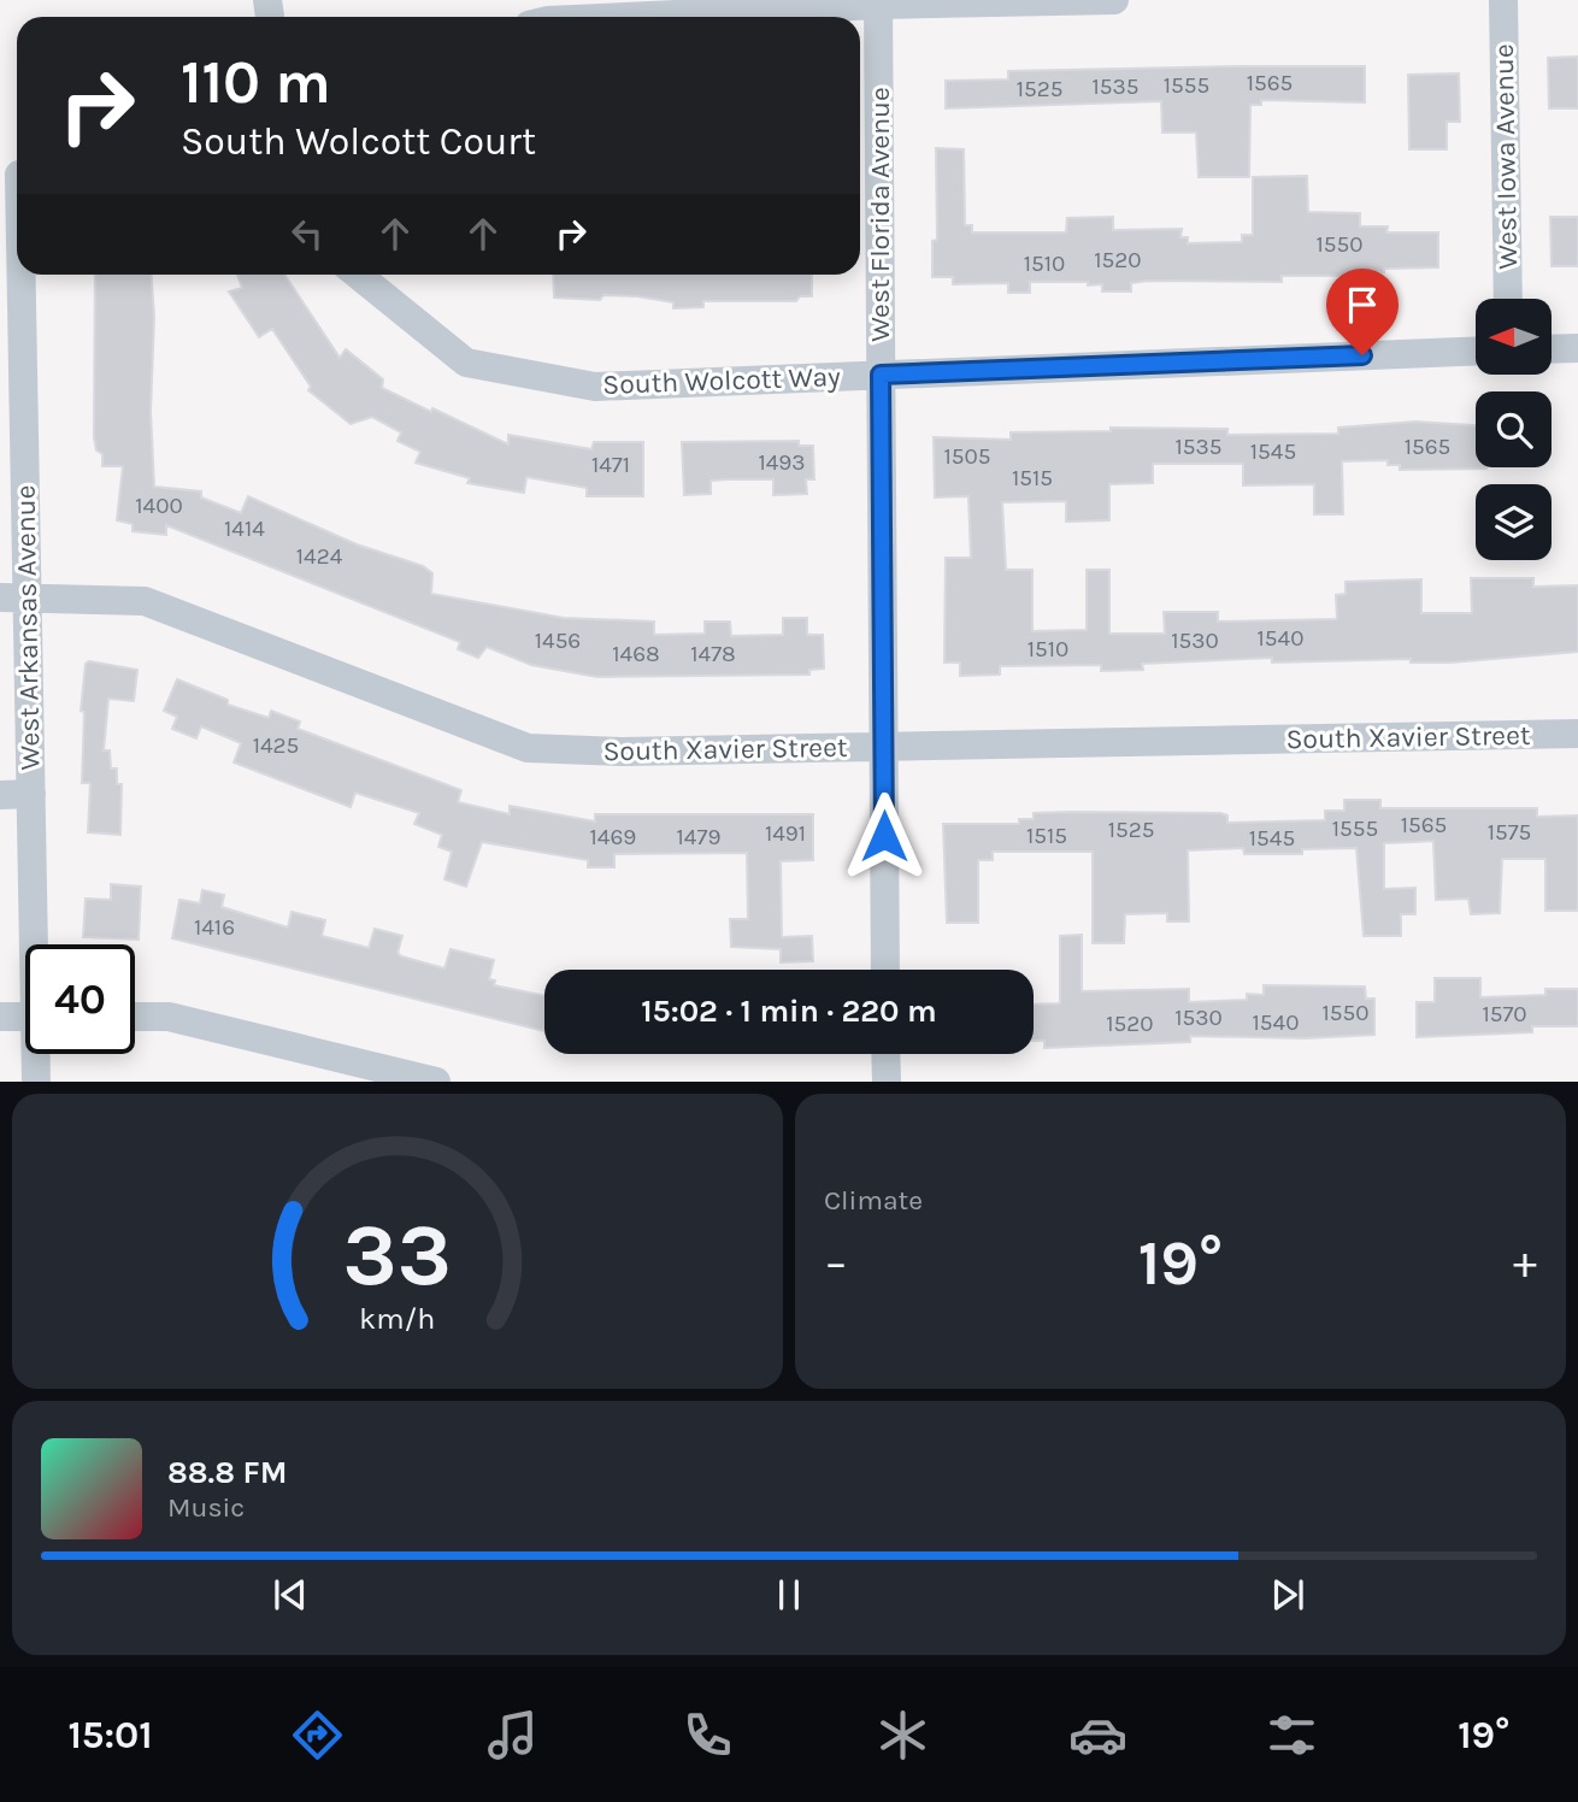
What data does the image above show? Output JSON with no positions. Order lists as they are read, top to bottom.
{
  "streets": {
    "street": [
      "West Iowa Avenue",
      "West Florida Avenue",
      "South Wolcott Way",
      "West Arkansas Avenue",
      "South Xavier Street"
    ]
  },
  "crossings": [
    ["West Florida Avenue", "South Wolcott Way"],
    ["West Florida Avenue", "South Xavier Street"],
    ["West Arkansas Avenue", "South Xavier Street"]
  ],
  "house_numbers": [
    "1565",
    "1555",
    "1535",
    "1525",
    "1550",
    "1520",
    "1510",
    "1535",
    "1565",
    "1545",
    "1505",
    "1493",
    "1471",
    "1515",
    "1400",
    "1414",
    "1424",
    "1540",
    "1456",
    "1530",
    "1510",
    "1468",
    "1478",
    "1425",
    "1565",
    "1555",
    "1525",
    "1575",
    "1491",
    "1515",
    "1469",
    "1479",
    "1545",
    "1416",
    "1550",
    "1570",
    "1530",
    "1540",
    "1520"
  ],
  "north": "left",
  "page": {
    "turn": ["110 m", "South Wolcott Court"],
    "limit": "40",
    "trip": "15:02 · 1 min · 220 m",
    "tile": "Climate",
    "heat": ["−", "19°", "+"],
    "song": ["88.8 FM", "Music"],
    "tabs": ["15:01", "19°"],
    "gauge": ["33", "km/h"]
  }
}
